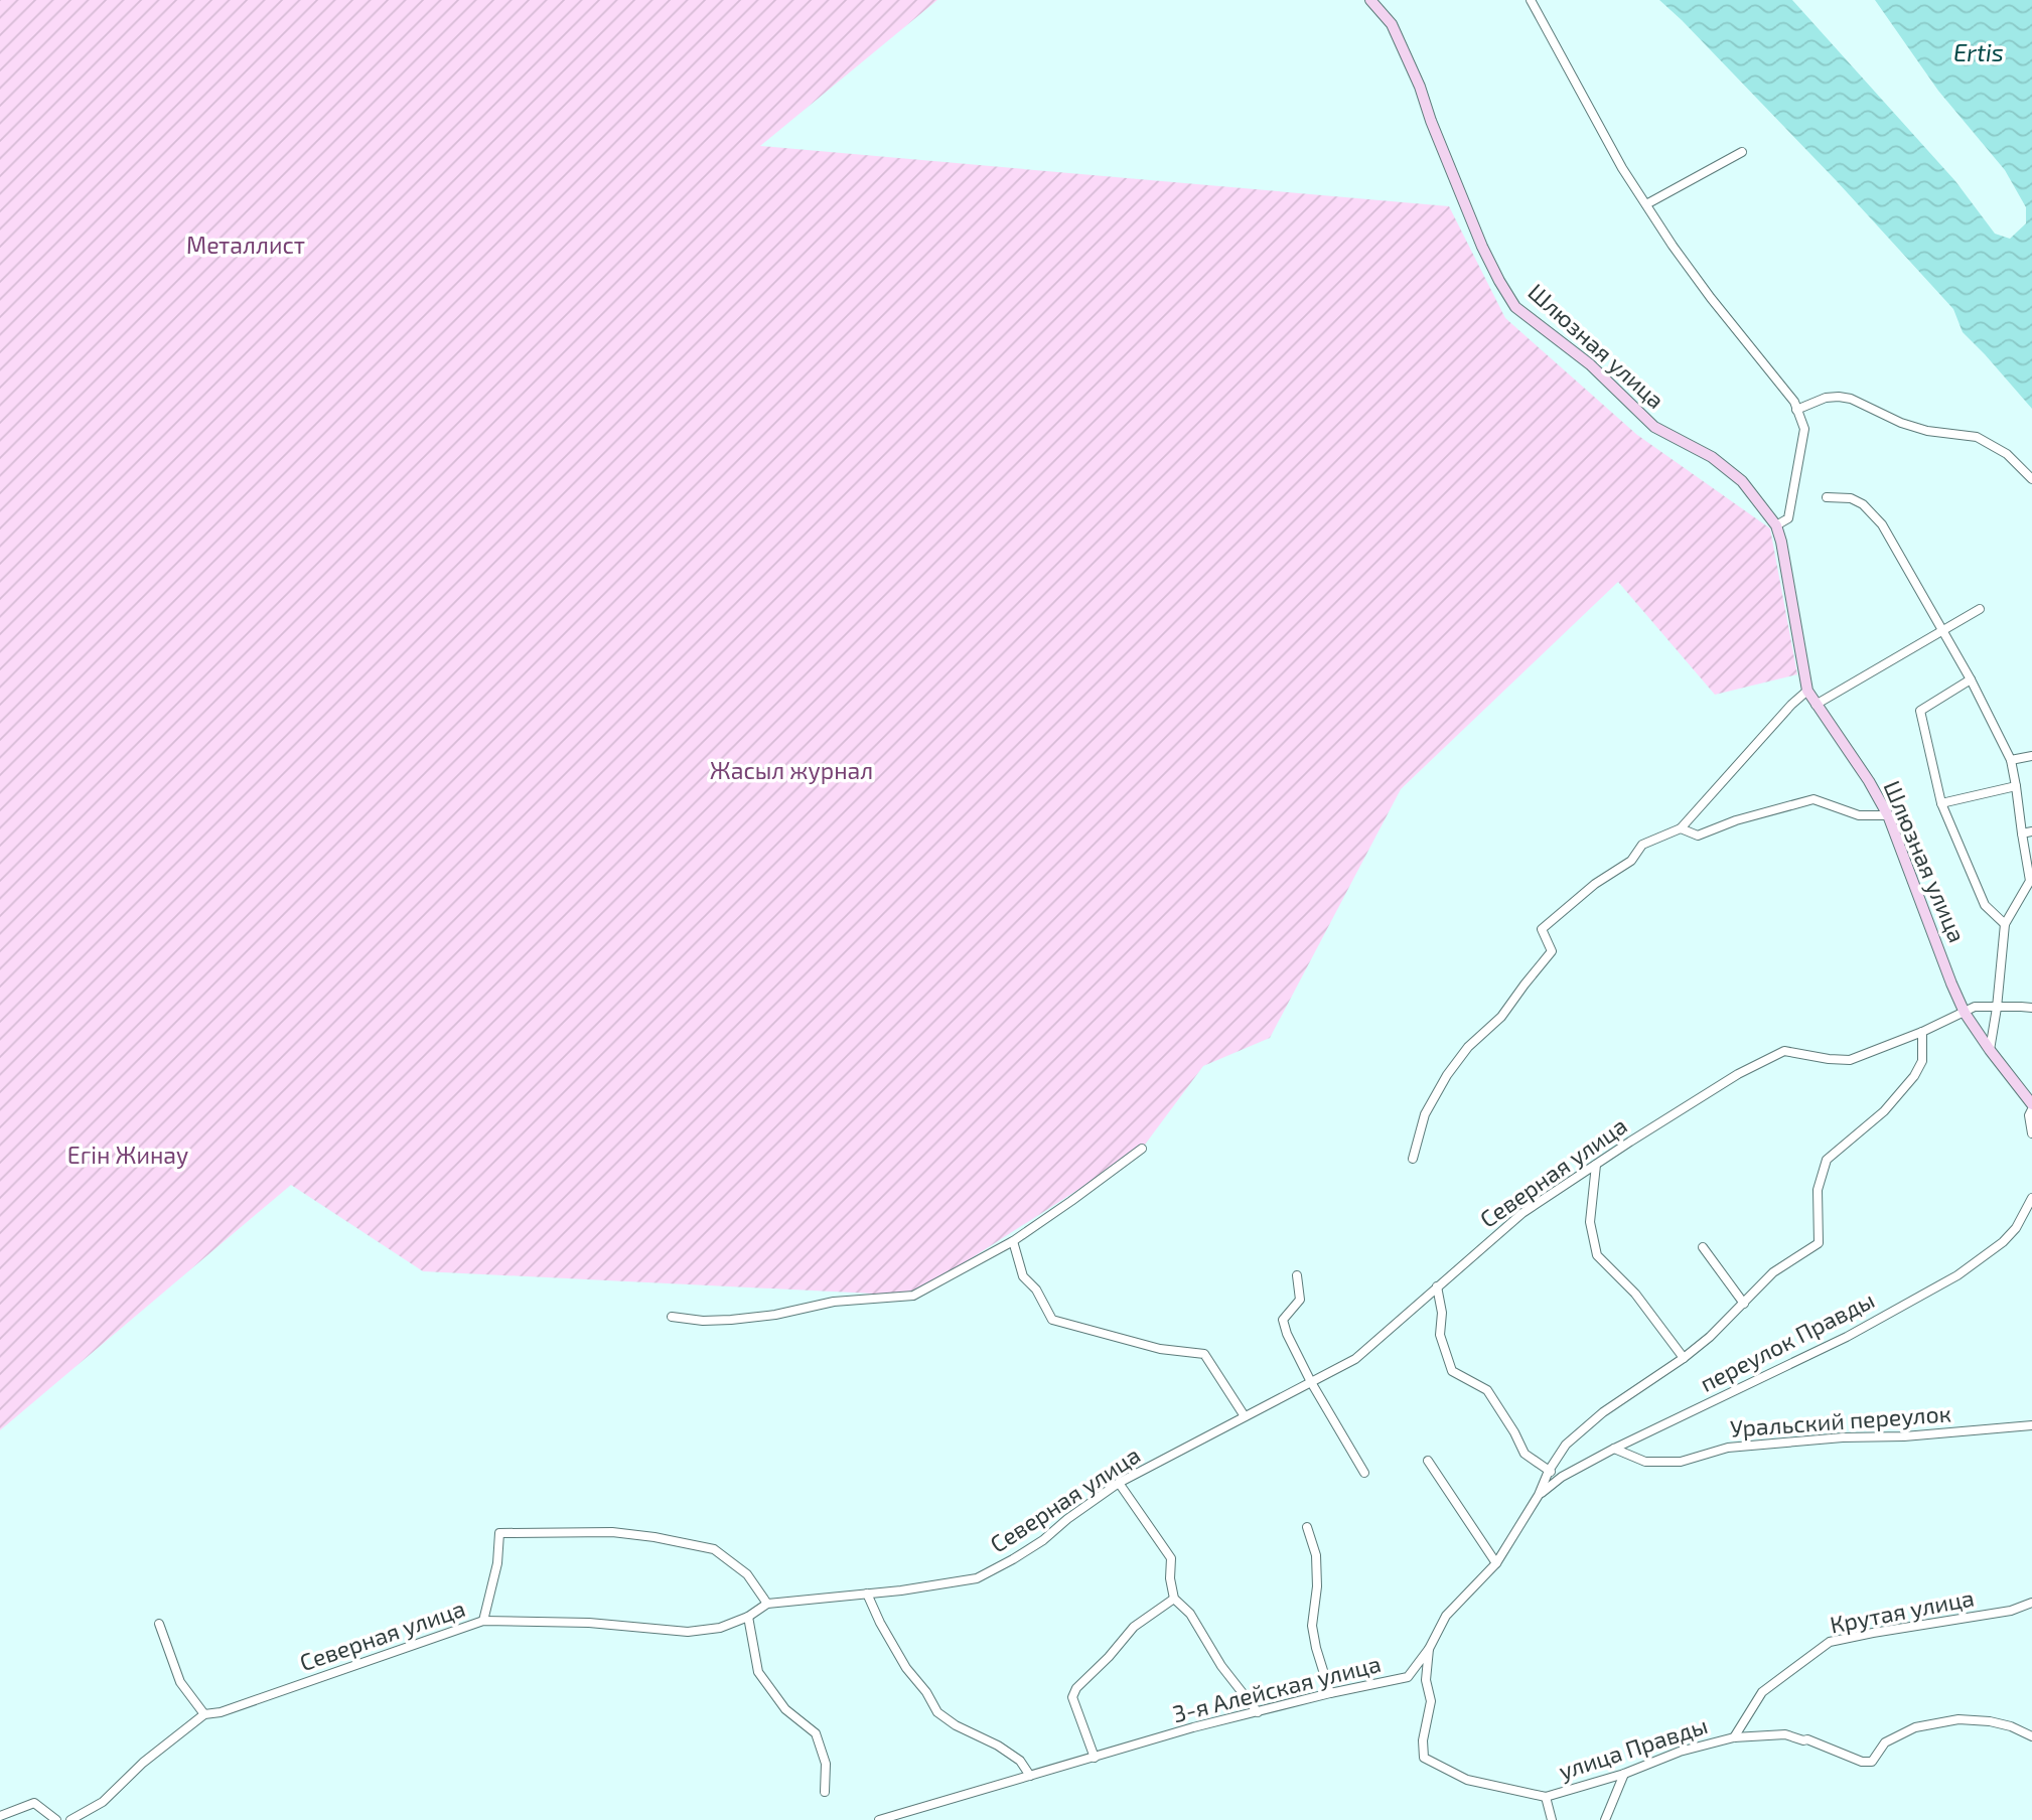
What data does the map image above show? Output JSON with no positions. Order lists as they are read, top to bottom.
{
  "streets": {
    "street": [
      "Шлюзная улица",
      "Северная улица",
      "переулок Правды",
      "Уральский переулок",
      "Крутая улица",
      "3-я Алейская улица",
      "улица Правды"
    ]
  },
  "crossings": [
    ["Шлюзная улица", "Северная улица"],
    ["переулок Правды", "Уральский переулок"],
    ["Крутая улица", "улица Правды"]
  ],
  "water": ["Ertis"],
  "parks": ["Металлист", "Жасыл журнал", "Егін Жинау"]
}
